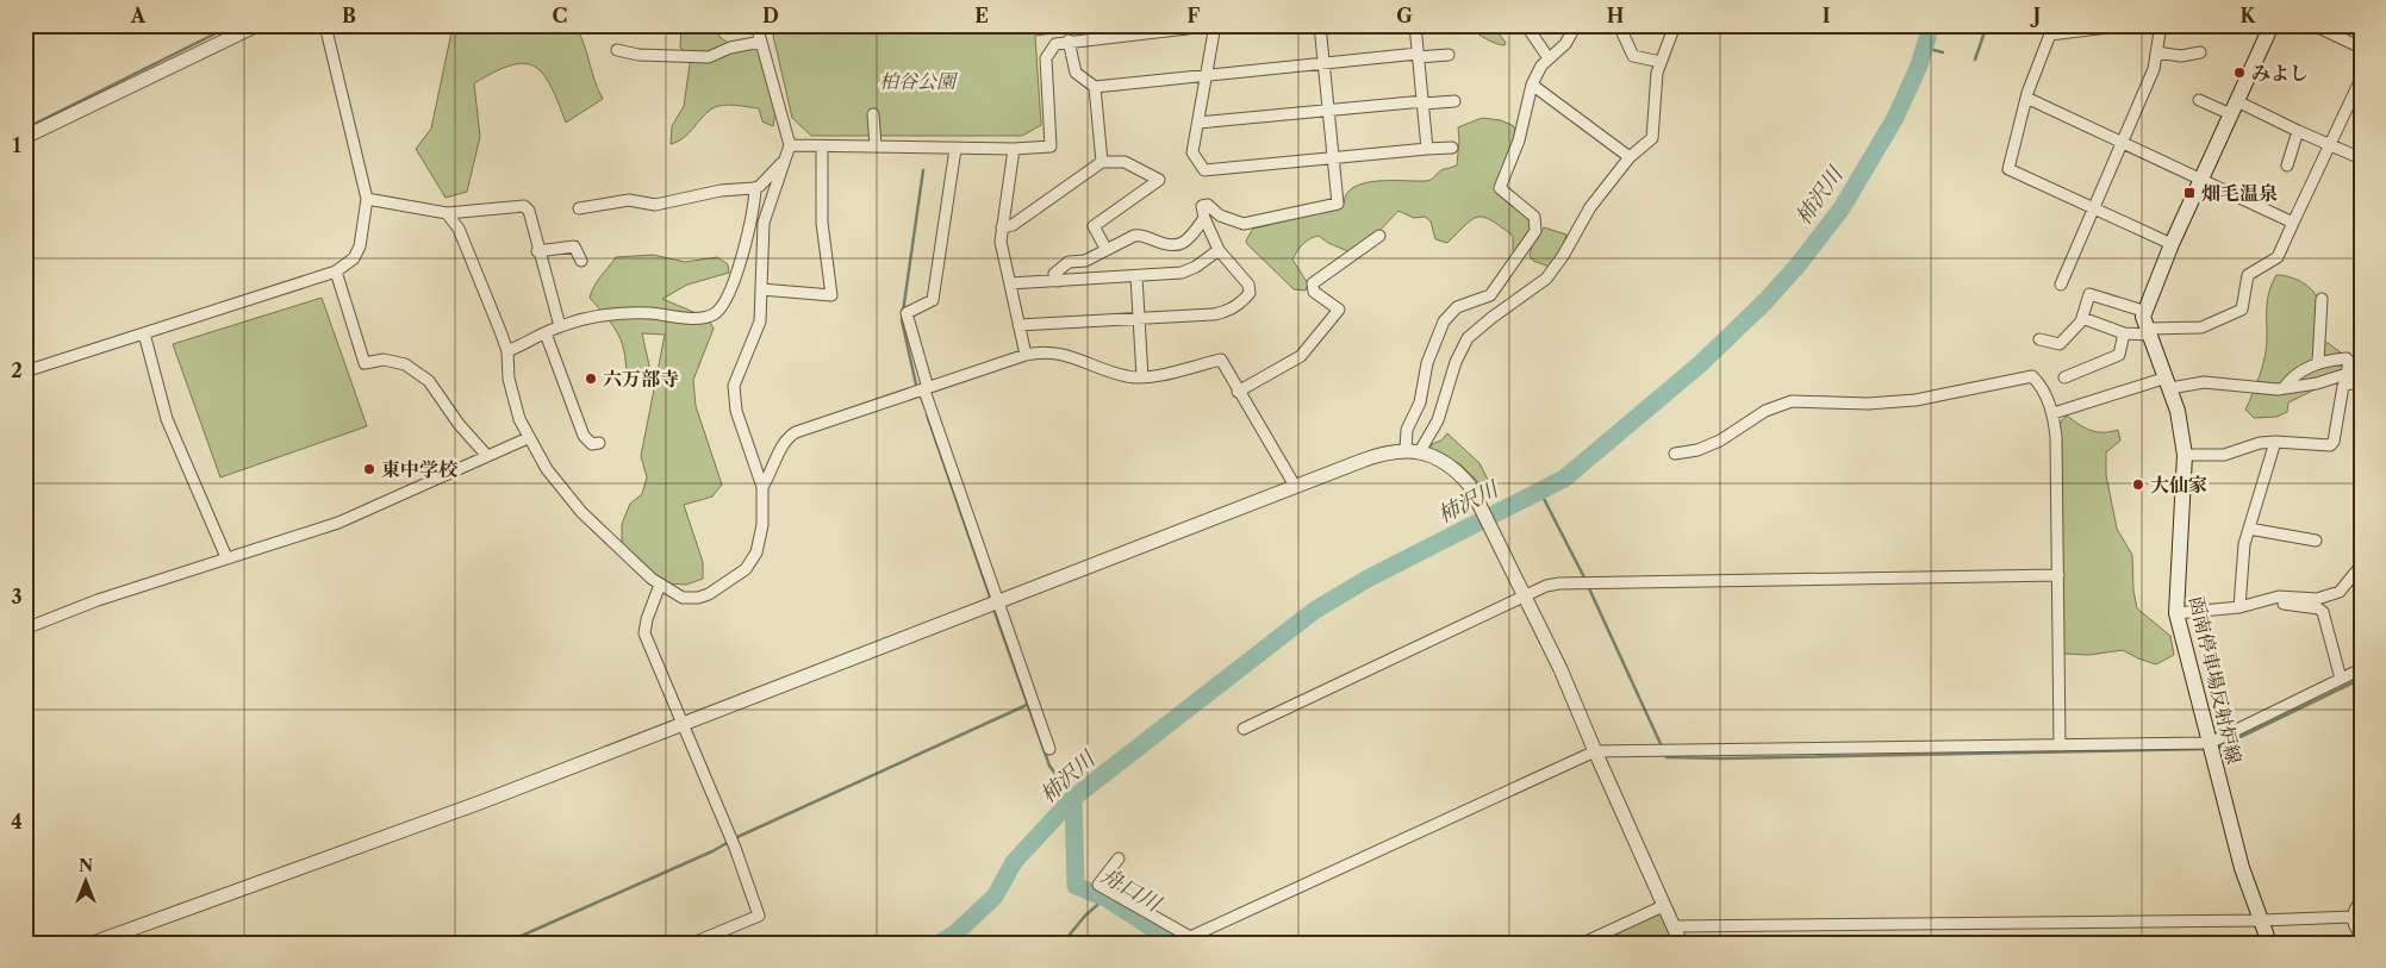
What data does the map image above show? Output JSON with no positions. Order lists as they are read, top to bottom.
{
  "streets": {
    "main road": ["函南停車場反射炉線"]
  },
  "water": ["柿沢川", "舟口川"],
  "parks": ["柏谷公園"],
  "places": {
    "other": [
      "みよし",
      "六万部寺",
      "東中学校",
      "大仙家"
    ],
    "transit": ["畑毛温泉"]
  },
  "north": "top",
  "grid": {
    "columns": [
      "A",
      "B",
      "C",
      "D",
      "E",
      "F",
      "G",
      "H",
      "I",
      "J",
      "K"
    ],
    "rows": [
      "1",
      "2",
      "3",
      "4"
    ]
  }
}
